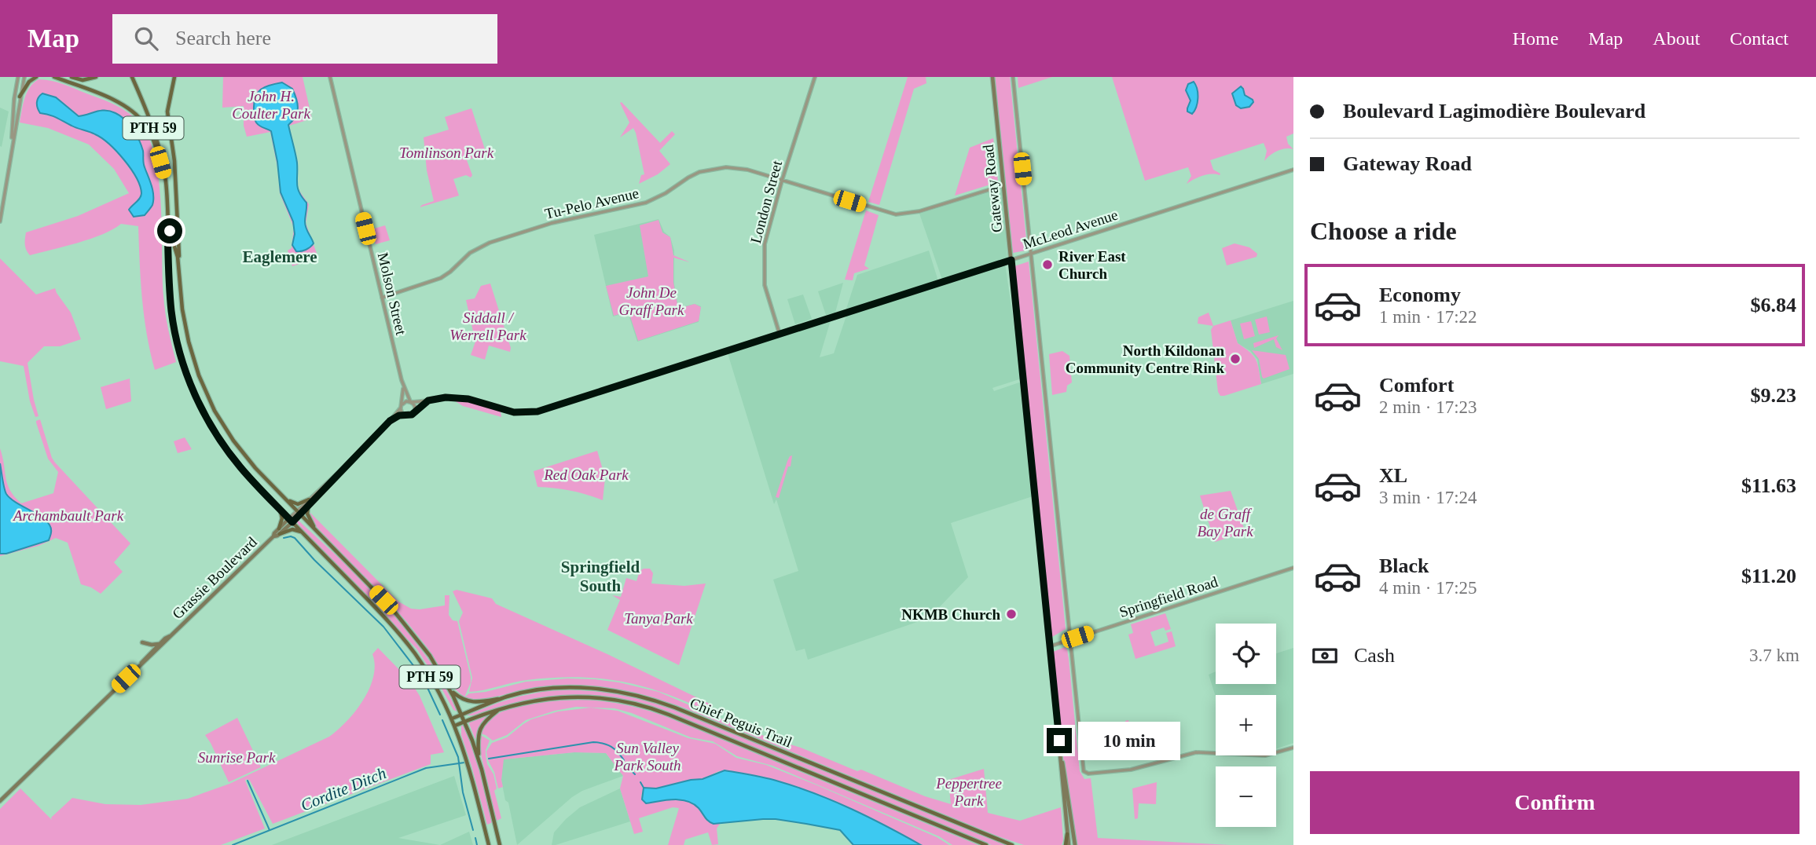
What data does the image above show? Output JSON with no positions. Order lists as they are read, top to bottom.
{
  "streets": {
    "main road": [
      "PTH 59",
      "Gateway Road",
      "Grassie Boulevard",
      "Chief Peguis Trail"
    ],
    "street": [
      "London Street",
      "Tu-Pelo Avenue",
      "McLeod Avenue",
      "Molson Street",
      "Springfield Road"
    ]
  },
  "crossings": [
    ["PTH 59", "Grassie Boulevard"],
    ["PTH 59", "Chief Peguis Trail"],
    ["Gateway Road", "Tu-Pelo Avenue"],
    ["Gateway Road", "McLeod Avenue"],
    ["Gateway Road", "Springfield Road"],
    ["London Street", "Tu-Pelo Avenue"],
    ["London Street", "McLeod Avenue"],
    ["Tu-Pelo Avenue", "Molson Street"],
    ["Molson Street", "Grassie Boulevard"]
  ],
  "districts": ["Eaglemere", "Springfield South"],
  "water": ["Cordite Ditch"],
  "parks": [
    "John H. Coulter Park",
    "Tomlinson Park",
    "John De Graff Park",
    "Siddall / Werrell Park",
    "Red Oak Park",
    "de Graff Bay Park",
    "Archambault Park",
    "Tanya Park",
    "Sun Valley Park South",
    "Sunrise Park",
    "Peppertree Park"
  ],
  "places": ["River East Church", "North Kildonan Community Centre Rink", "NKMB Church"],
  "page": {
    "header": "Map",
    "search": "Search here",
    "nav": [
      "Home",
      "Map",
      "About",
      "Contact"
    ],
    "banner": ["Boulevard Lagimodière Boulevard", "Gateway Road"],
    "heading": "Choose a ride",
    "list": [
      {
        "name": "Economy",
        "note": "1 min · 17:22",
        "value": "$6.84"
      },
      {
        "name": "Comfort",
        "note": "2 min · 17:23",
        "value": "$9.23"
      },
      {
        "name": "XL",
        "note": "3 min · 17:24",
        "value": "$11.63"
      },
      {
        "name": "Black",
        "note": "4 min · 17:25",
        "value": "$11.20"
      }
    ],
    "map_buttons": ["+", "−"],
    "pay": ["Cash", "3.7 km"],
    "bubble": "10 min",
    "buttons": "Confirm"
  }
}
